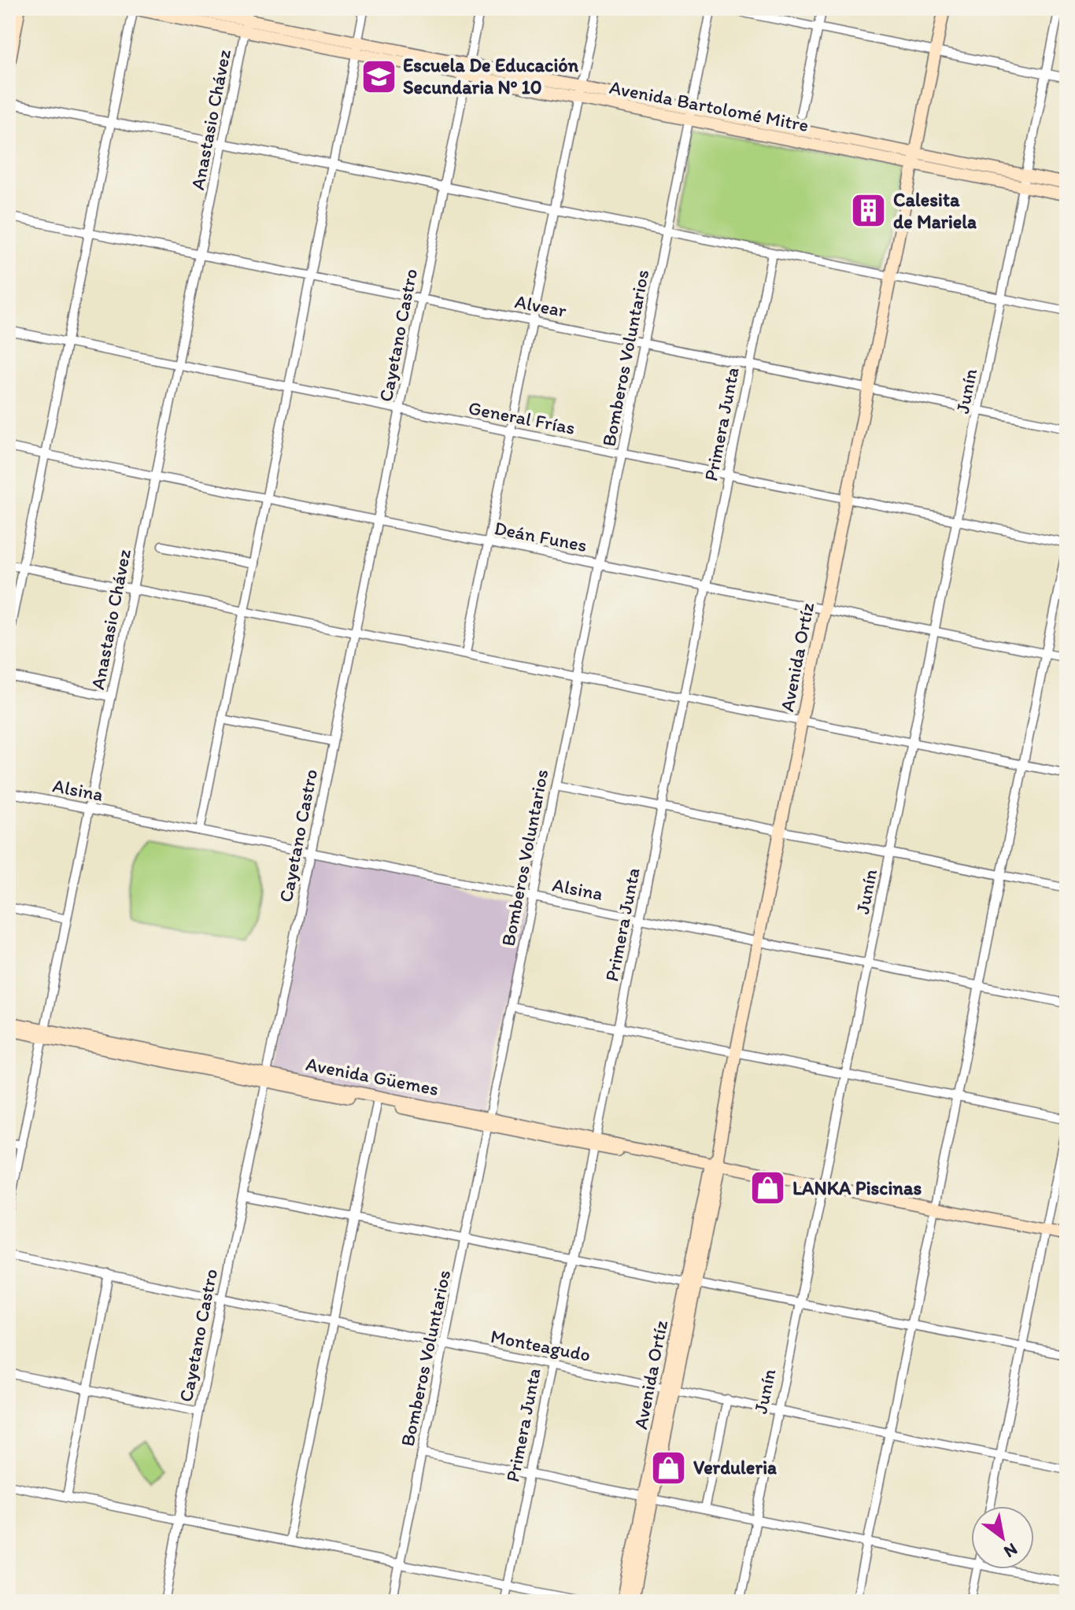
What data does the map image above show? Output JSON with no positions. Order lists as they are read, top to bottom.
{
  "streets": {
    "main road": ["Avenida Bartolomé Mitre", "Avenida Ortíz", "Avenida Güemes"],
    "street": [
      "Anastasio Chávez",
      "Alvear",
      "Cayetano Castro",
      "Bomberos Voluntarios",
      "Junín",
      "General Frías",
      "Primera Junta",
      "Deán Funes",
      "Alsina",
      "Monteagudo"
    ]
  },
  "crossings": [
    ["Avenida Bartolomé Mitre", "Anastasio Chávez"],
    ["Avenida Bartolomé Mitre", "Cayetano Castro"],
    ["Avenida Bartolomé Mitre", "Bomberos Voluntarios"],
    ["Avenida Bartolomé Mitre", "Junín"],
    ["Avenida Bartolomé Mitre", "Avenida Ortíz"],
    ["Anastasio Chávez", "Alvear"],
    ["Anastasio Chávez", "General Frías"],
    ["Anastasio Chávez", "Deán Funes"],
    ["Anastasio Chávez", "Alsina"],
    ["Anastasio Chávez", "Avenida Güemes"],
    ["Alvear", "Cayetano Castro"],
    ["Alvear", "Bomberos Voluntarios"],
    ["Alvear", "Junín"],
    ["Alvear", "Primera Junta"],
    ["Alvear", "Avenida Ortíz"],
    ["Cayetano Castro", "General Frías"],
    ["Cayetano Castro", "Deán Funes"],
    ["Cayetano Castro", "Alsina"],
    ["Cayetano Castro", "Avenida Güemes"],
    ["Cayetano Castro", "Monteagudo"],
    ["Bomberos Voluntarios", "General Frías"],
    ["Bomberos Voluntarios", "Deán Funes"],
    ["Bomberos Voluntarios", "Alsina"],
    ["Bomberos Voluntarios", "Avenida Güemes"],
    ["Bomberos Voluntarios", "Monteagudo"],
    ["Junín", "General Frías"],
    ["Junín", "Deán Funes"],
    ["Junín", "Alsina"],
    ["Junín", "Avenida Güemes"],
    ["Junín", "Monteagudo"],
    ["General Frías", "Primera Junta"],
    ["General Frías", "Avenida Ortíz"],
    ["Primera Junta", "Deán Funes"],
    ["Primera Junta", "Alsina"],
    ["Primera Junta", "Avenida Güemes"],
    ["Primera Junta", "Monteagudo"],
    ["Deán Funes", "Avenida Ortíz"],
    ["Avenida Ortíz", "Alsina"],
    ["Avenida Ortíz", "Avenida Güemes"],
    ["Avenida Ortíz", "Monteagudo"]
  ],
  "places": {
    "school or university": ["Escuela De Educación Secundaria Nº 10"],
    "building": ["Calesita de Mariela"],
    "shop": ["LANKA Piscinas", "Verduleria"]
  },
  "north": "bottom right"
}
